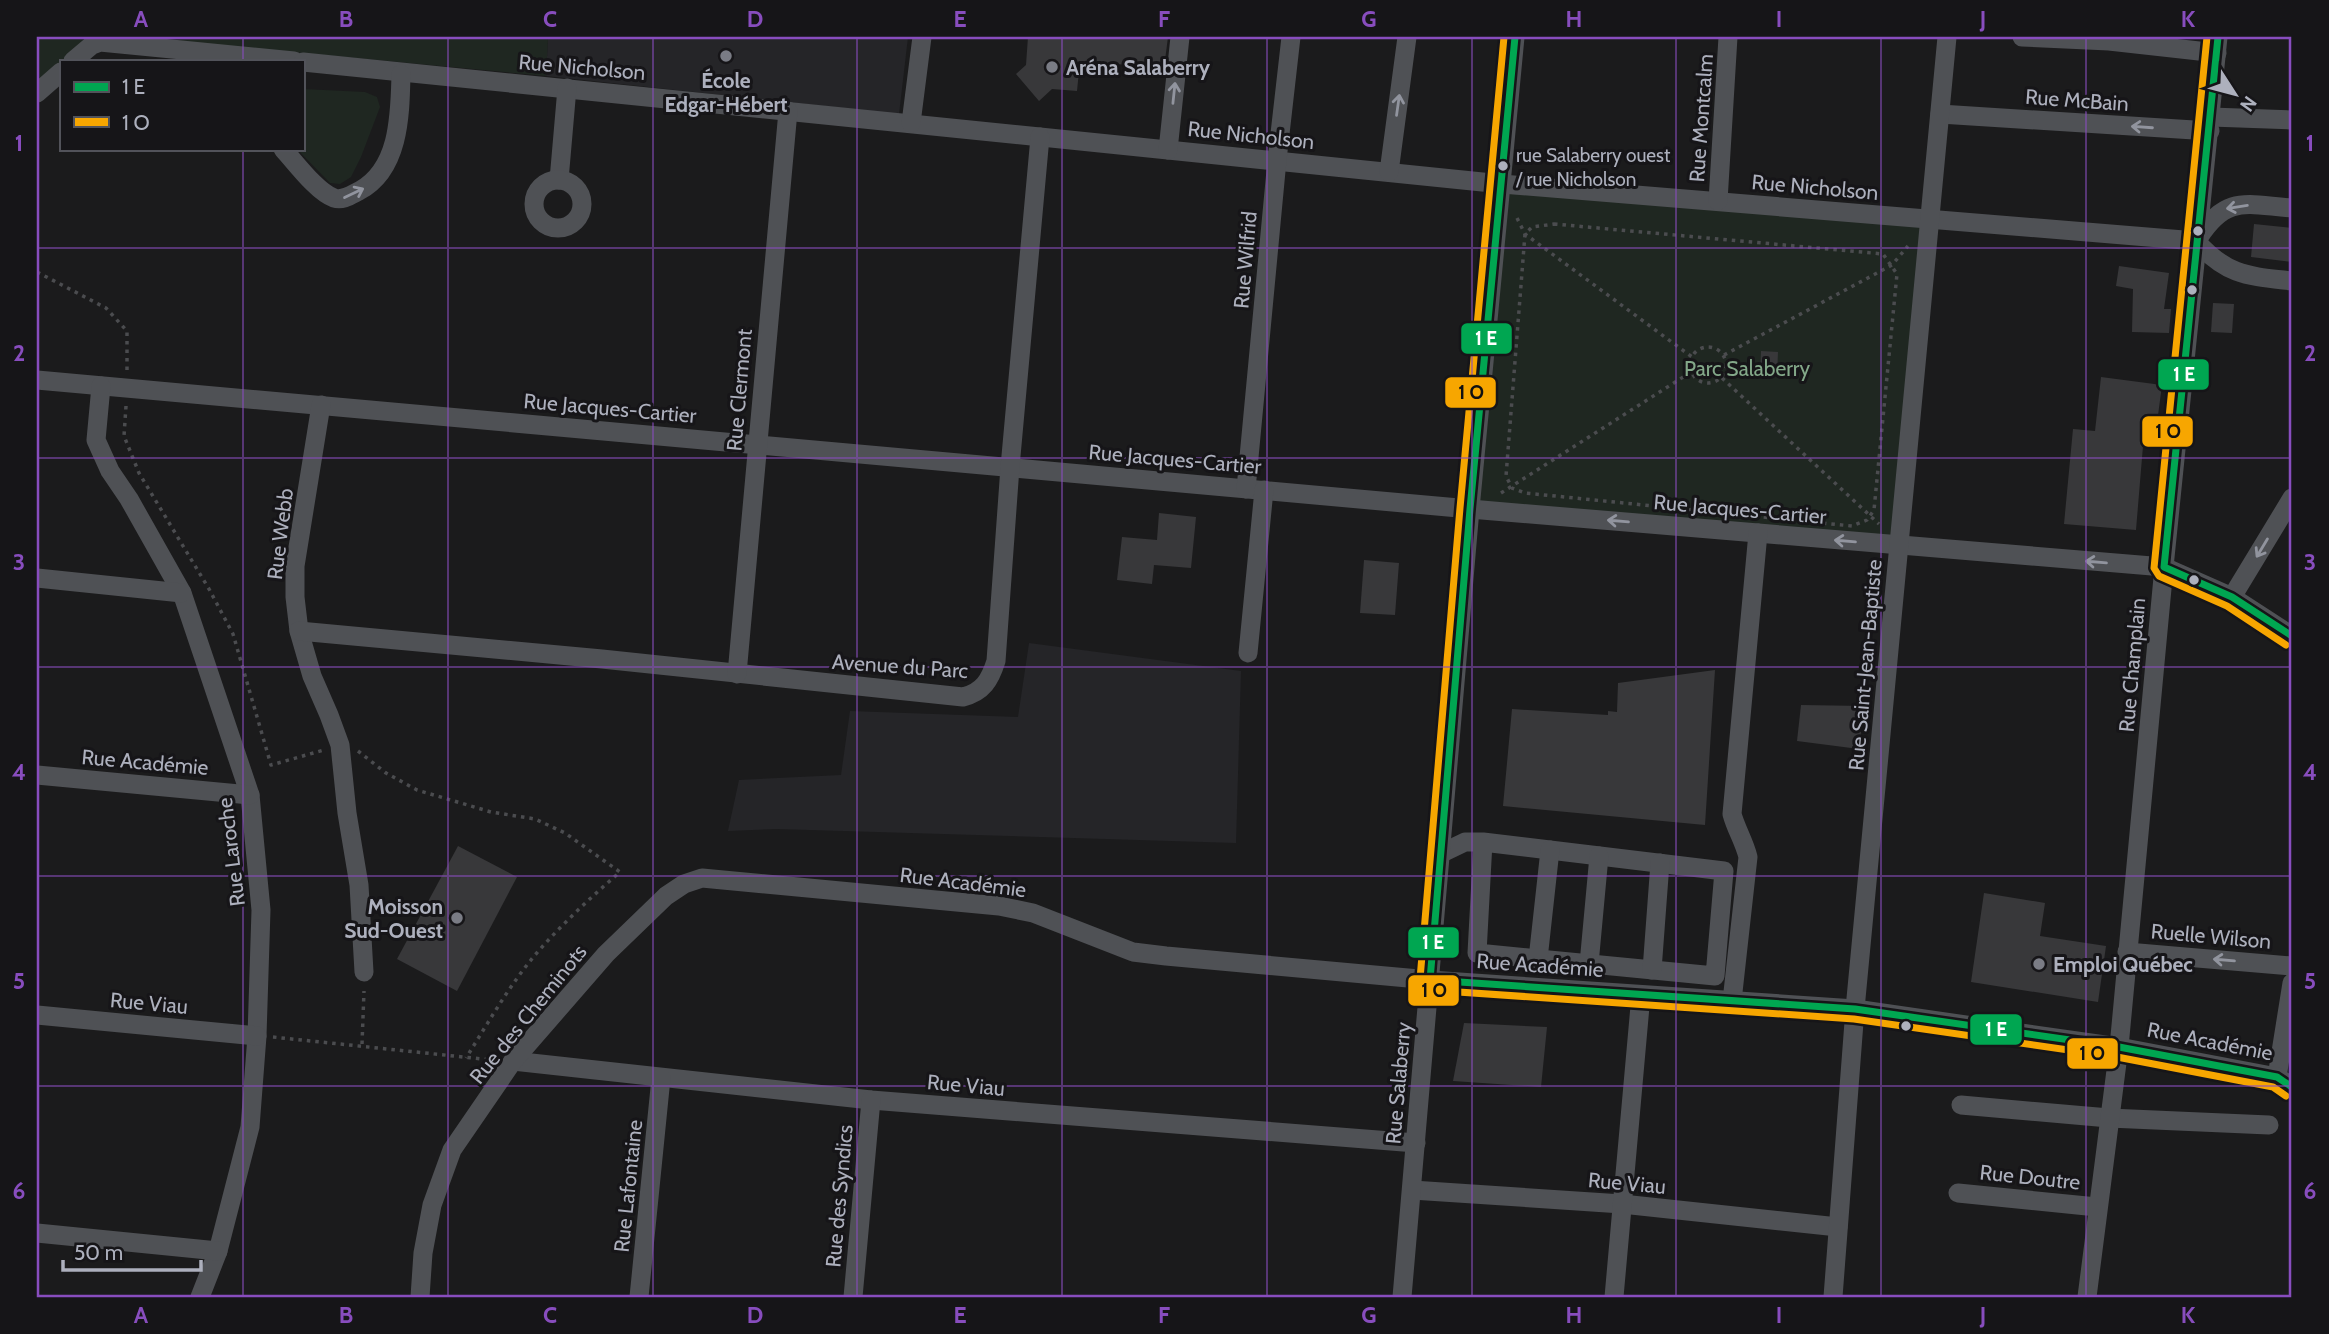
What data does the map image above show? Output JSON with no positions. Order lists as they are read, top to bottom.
{
  "streets": {
    "street": [
      "Rue Nicholson",
      "Rue McBain",
      "Rue Montcalm",
      "Rue Wilfrid",
      "Rue Clermont",
      "Rue Jacques-Cartier",
      "Rue Webb",
      "Rue Saint-Jean-Baptiste",
      "Rue Champlain",
      "Avenue du Parc",
      "Rue Académie",
      "Rue Laroche",
      "Ruelle Wilson",
      "Rue Viau",
      "Rue des Cheminots",
      "Rue Salaberry",
      "Rue Doutre",
      "Rue Lafontaine",
      "Rue des Syndics"
    ]
  },
  "crossings": [
    ["Rue Nicholson", "Rue Montcalm"],
    ["Rue Nicholson", "Rue Wilfrid"],
    ["Rue Nicholson", "Rue Clermont"],
    ["Rue Nicholson", "Rue Saint-Jean-Baptiste"],
    ["Rue Nicholson", "Rue Champlain"],
    ["Rue Nicholson", "Avenue du Parc"],
    ["Rue Nicholson", "Rue Salaberry"],
    ["Rue McBain", "Rue Saint-Jean-Baptiste"],
    ["Rue McBain", "Rue Champlain"],
    ["Rue Wilfrid", "Rue Jacques-Cartier"],
    ["Rue Clermont", "Rue Jacques-Cartier"],
    ["Rue Clermont", "Avenue du Parc"],
    ["Rue Jacques-Cartier", "Rue Webb"],
    ["Rue Jacques-Cartier", "Rue Saint-Jean-Baptiste"],
    ["Rue Jacques-Cartier", "Rue Champlain"],
    ["Rue Jacques-Cartier", "Avenue du Parc"],
    ["Rue Jacques-Cartier", "Rue Laroche"],
    ["Rue Jacques-Cartier", "Rue Salaberry"],
    ["Rue Webb", "Avenue du Parc"],
    ["Rue Saint-Jean-Baptiste", "Rue Académie"],
    ["Rue Saint-Jean-Baptiste", "Rue Viau"],
    ["Rue Champlain", "Rue Académie"],
    ["Rue Champlain", "Ruelle Wilson"],
    ["Rue Champlain", "Rue Doutre"],
    ["Rue Académie", "Rue Laroche"],
    ["Rue Académie", "Rue des Cheminots"],
    ["Rue Académie", "Rue Salaberry"],
    ["Rue Laroche", "Rue Viau"],
    ["Rue Viau", "Rue des Cheminots"],
    ["Rue Viau", "Rue Salaberry"],
    ["Rue Viau", "Rue Lafontaine"],
    ["Rue Viau", "Rue des Syndics"]
  ],
  "parks": ["Parc Salaberry"],
  "places": [
    "École Edgar-Hébert",
    "Aréna Salaberry",
    "rue Salaberry ouest / rue Nicholson",
    "Moisson Sud-Ouest",
    "Emploi Québec"
  ],
  "legend": ["1 E", "1 O"],
  "scale_bar": "50 m",
  "north": "bottom right",
  "grid": {
    "columns": [
      "A",
      "B",
      "C",
      "D",
      "E",
      "F",
      "G",
      "H",
      "I",
      "J",
      "K"
    ],
    "rows": [
      "1",
      "2",
      "3",
      "4",
      "5",
      "6"
    ]
  }
}
